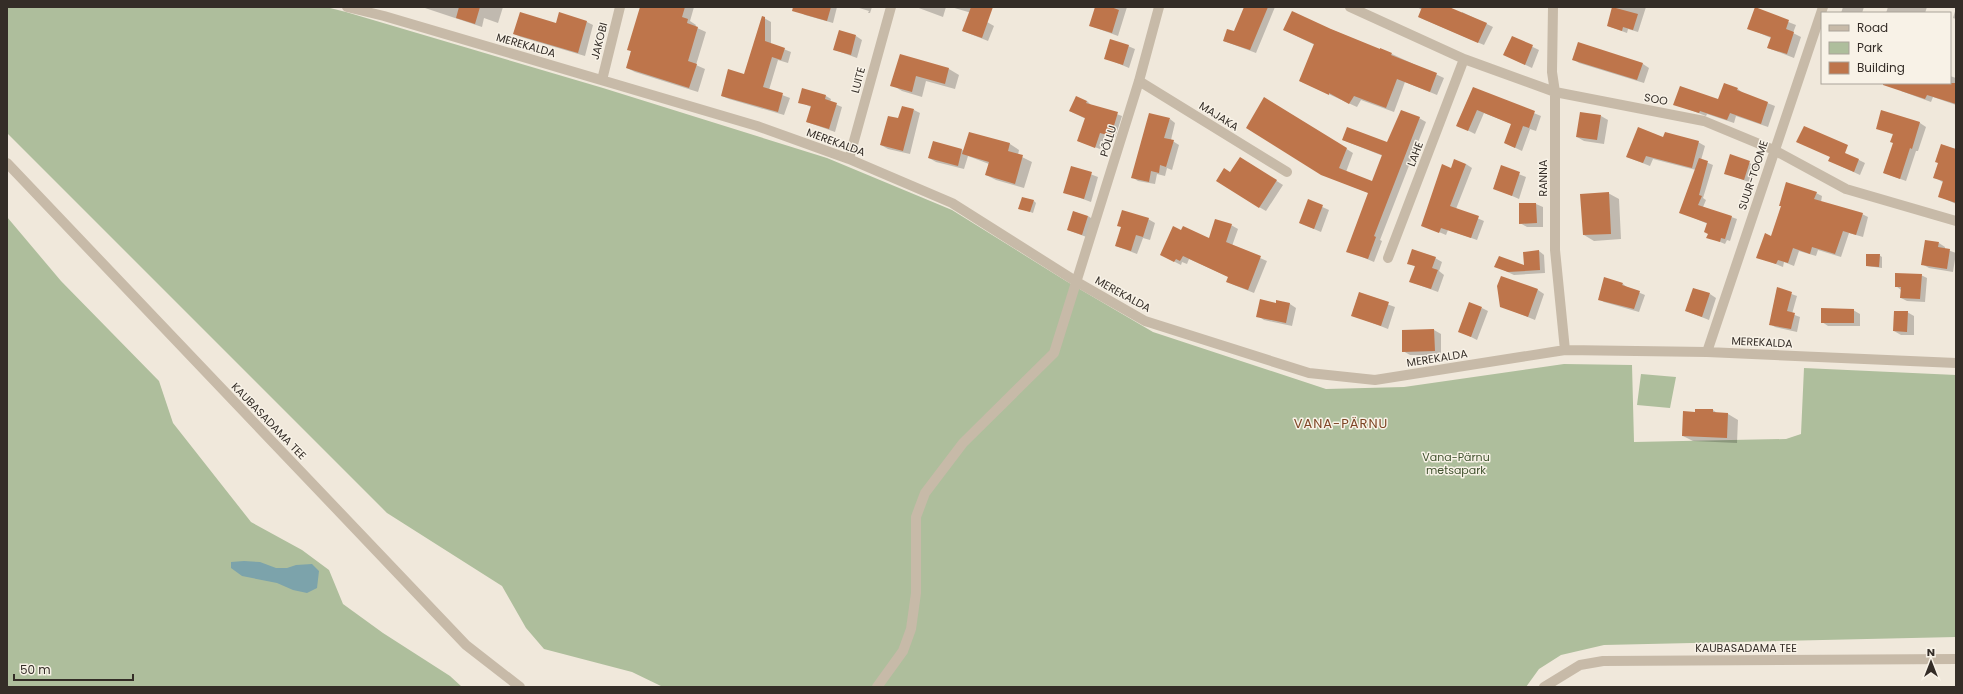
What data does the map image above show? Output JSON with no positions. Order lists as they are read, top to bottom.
{
  "streets": {
    "street": [
      "JAKOBI",
      "MEREKALDA",
      "LUITE",
      "SOO",
      "MAJAKA",
      "PÕLLU",
      "LAHE",
      "SUUR-TOOME",
      "RANNA",
      "KAUBASADAMA TEE"
    ]
  },
  "crossings": [
    ["JAKOBI", "MEREKALDA"],
    ["MEREKALDA", "LUITE"],
    ["MEREKALDA", "PÕLLU"],
    ["MEREKALDA", "SUUR-TOOME"],
    ["MEREKALDA", "RANNA"],
    ["SOO", "LAHE"],
    ["SOO", "SUUR-TOOME"],
    ["SOO", "RANNA"],
    ["MAJAKA", "PÕLLU"]
  ],
  "districts": ["VANA-PÄRNU"],
  "parks": ["Vana-Pärnu metsapark"],
  "legend": ["Road", "Park", "Building"],
  "scale_bar": "50 m",
  "north": "top"
}
